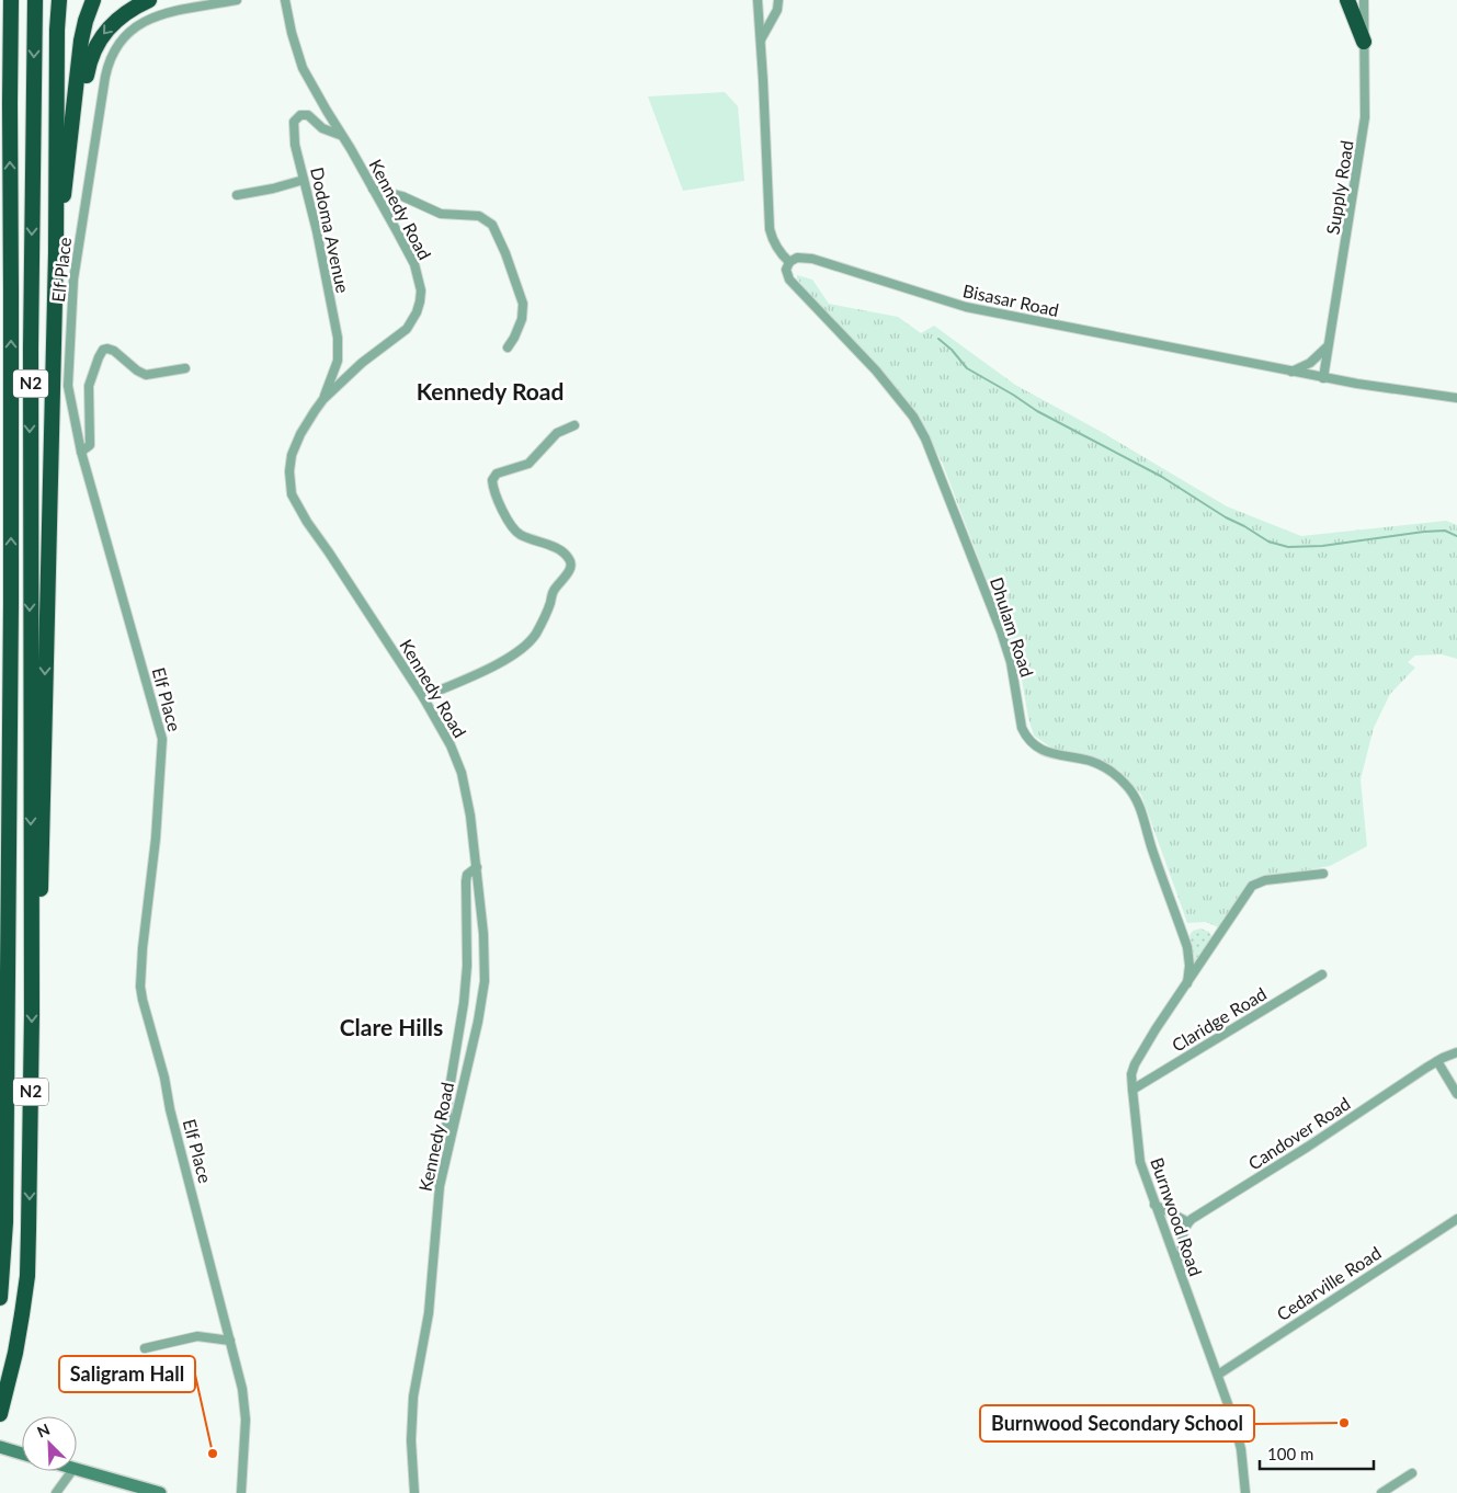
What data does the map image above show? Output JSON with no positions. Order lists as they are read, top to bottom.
{
  "streets": {
    "highway": ["N2"],
    "street": [
      "Supply Road",
      "Kennedy Road",
      "Dodoma Avenue",
      "Elf Place",
      "Bisasar Road",
      "Dhulam Road",
      "Claridge Road",
      "Candover Road",
      "Burnwood Road",
      "Cedarville Road"
    ]
  },
  "crossings": [
    ["Supply Road", "Bisasar Road"],
    ["Kennedy Road", "Dodoma Avenue"],
    ["Bisasar Road", "Dhulam Road"],
    ["Dhulam Road", "Burnwood Road"],
    ["Claridge Road", "Burnwood Road"],
    ["Burnwood Road", "Cedarville Road"]
  ],
  "districts": ["Kennedy Road", "Clare Hills"],
  "places": ["Burnwood Secondary School", "Saligram Hall"],
  "scale_bar": "100 m",
  "north": "top left"
}
